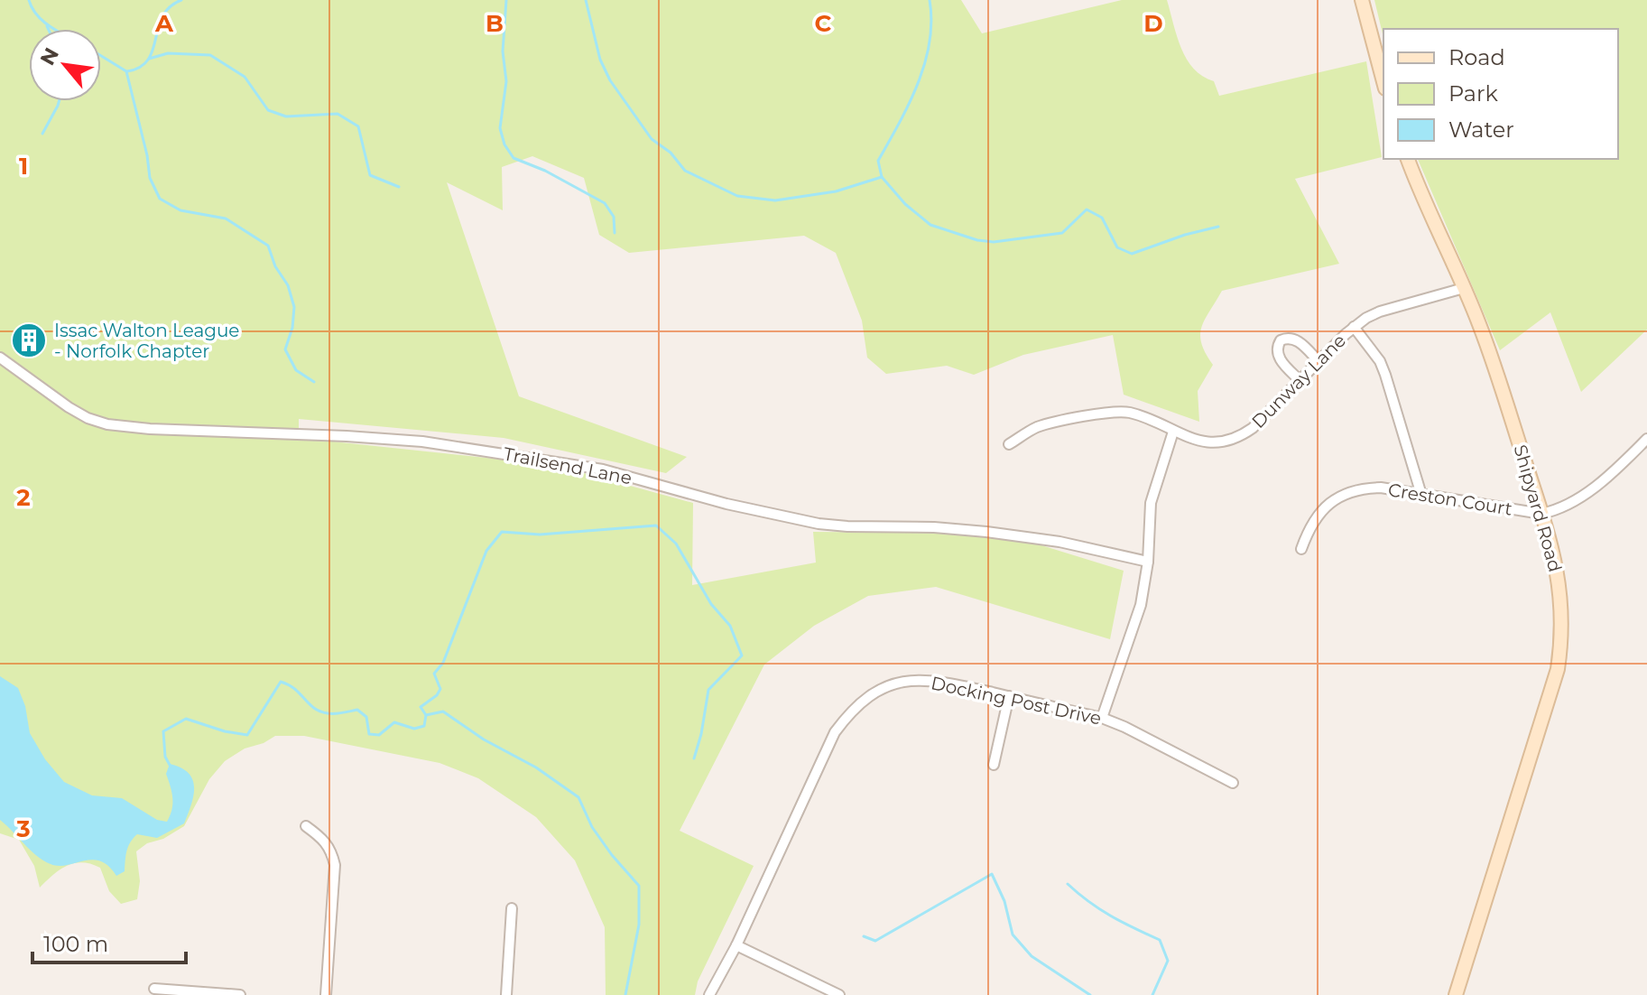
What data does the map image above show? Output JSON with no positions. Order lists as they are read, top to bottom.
{
  "streets": {
    "street": [
      "Dunway Lane",
      "Trailsend Lane",
      "Creston Court",
      "Shipyard Road",
      "Docking Post Drive"
    ]
  },
  "crossings": [
    ["Dunway Lane", "Shipyard Road"],
    ["Creston Court", "Shipyard Road"]
  ],
  "places": {
    "building": ["Issac Walton League - Norfolk Chapter"]
  },
  "legend": ["Road", "Park", "Water"],
  "scale_bar": "100 m",
  "north": "top left",
  "grid": {
    "columns": [
      "A",
      "B",
      "C",
      "D"
    ],
    "rows": ["1", "2", "3"]
  }
}
